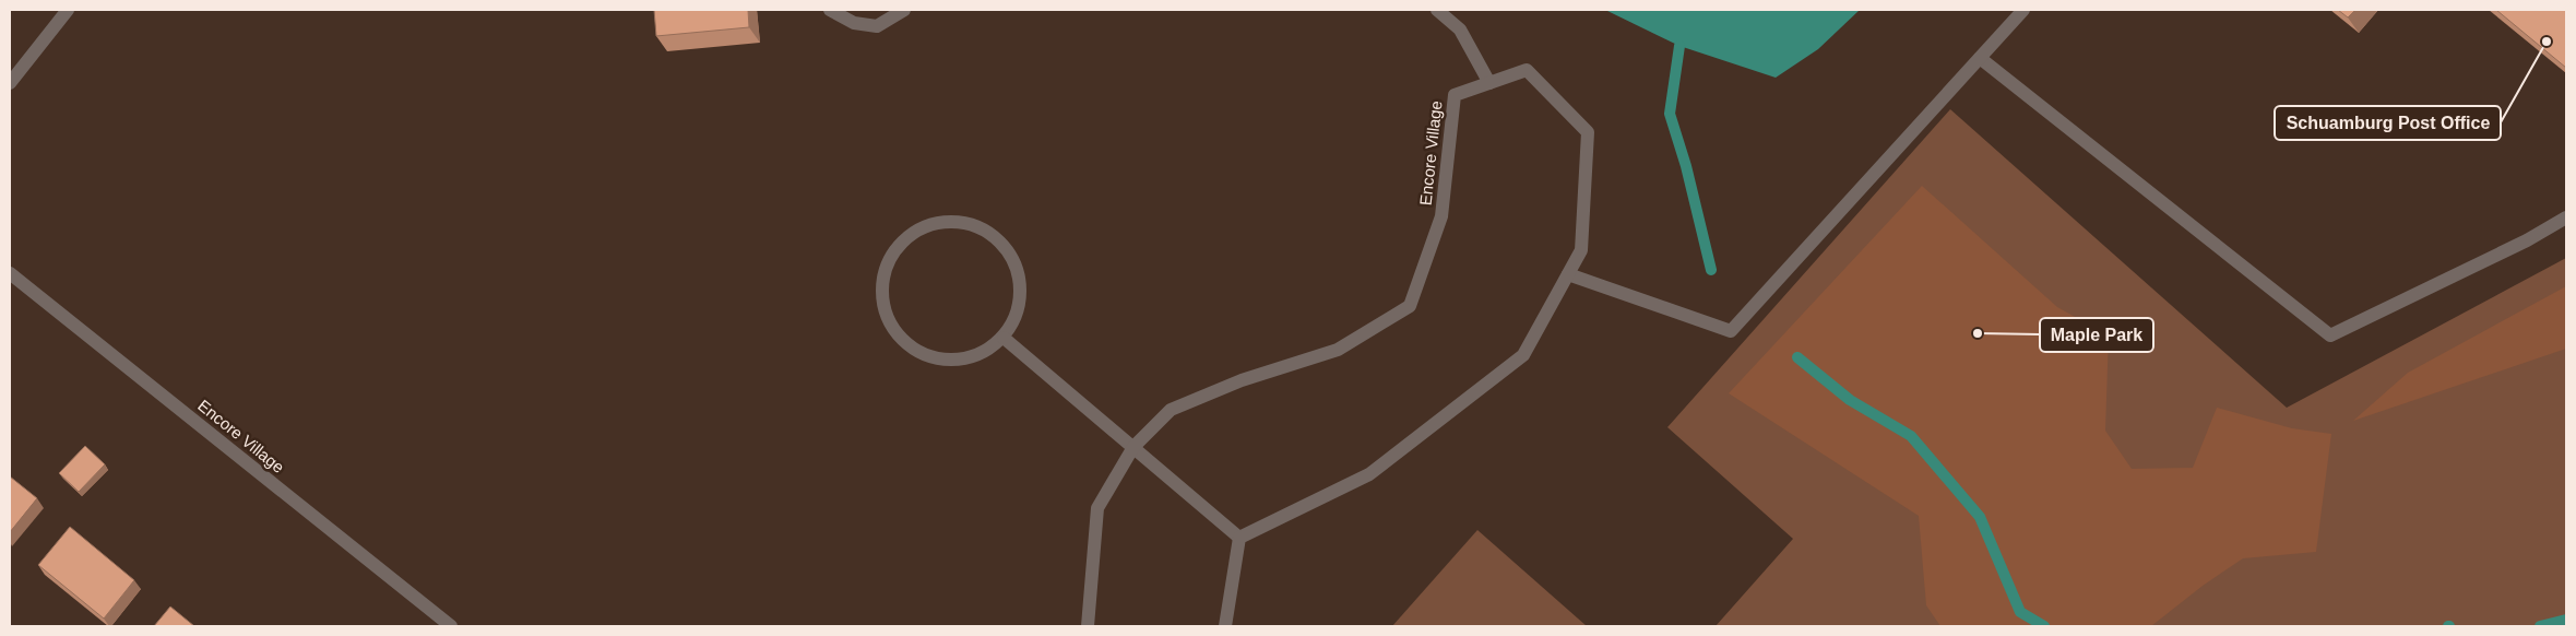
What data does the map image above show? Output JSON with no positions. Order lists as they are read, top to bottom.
{
  "streets": {
    "lane": ["Encore Village"]
  },
  "places": ["Schuamburg Post Office", "Maple Park"]
}
